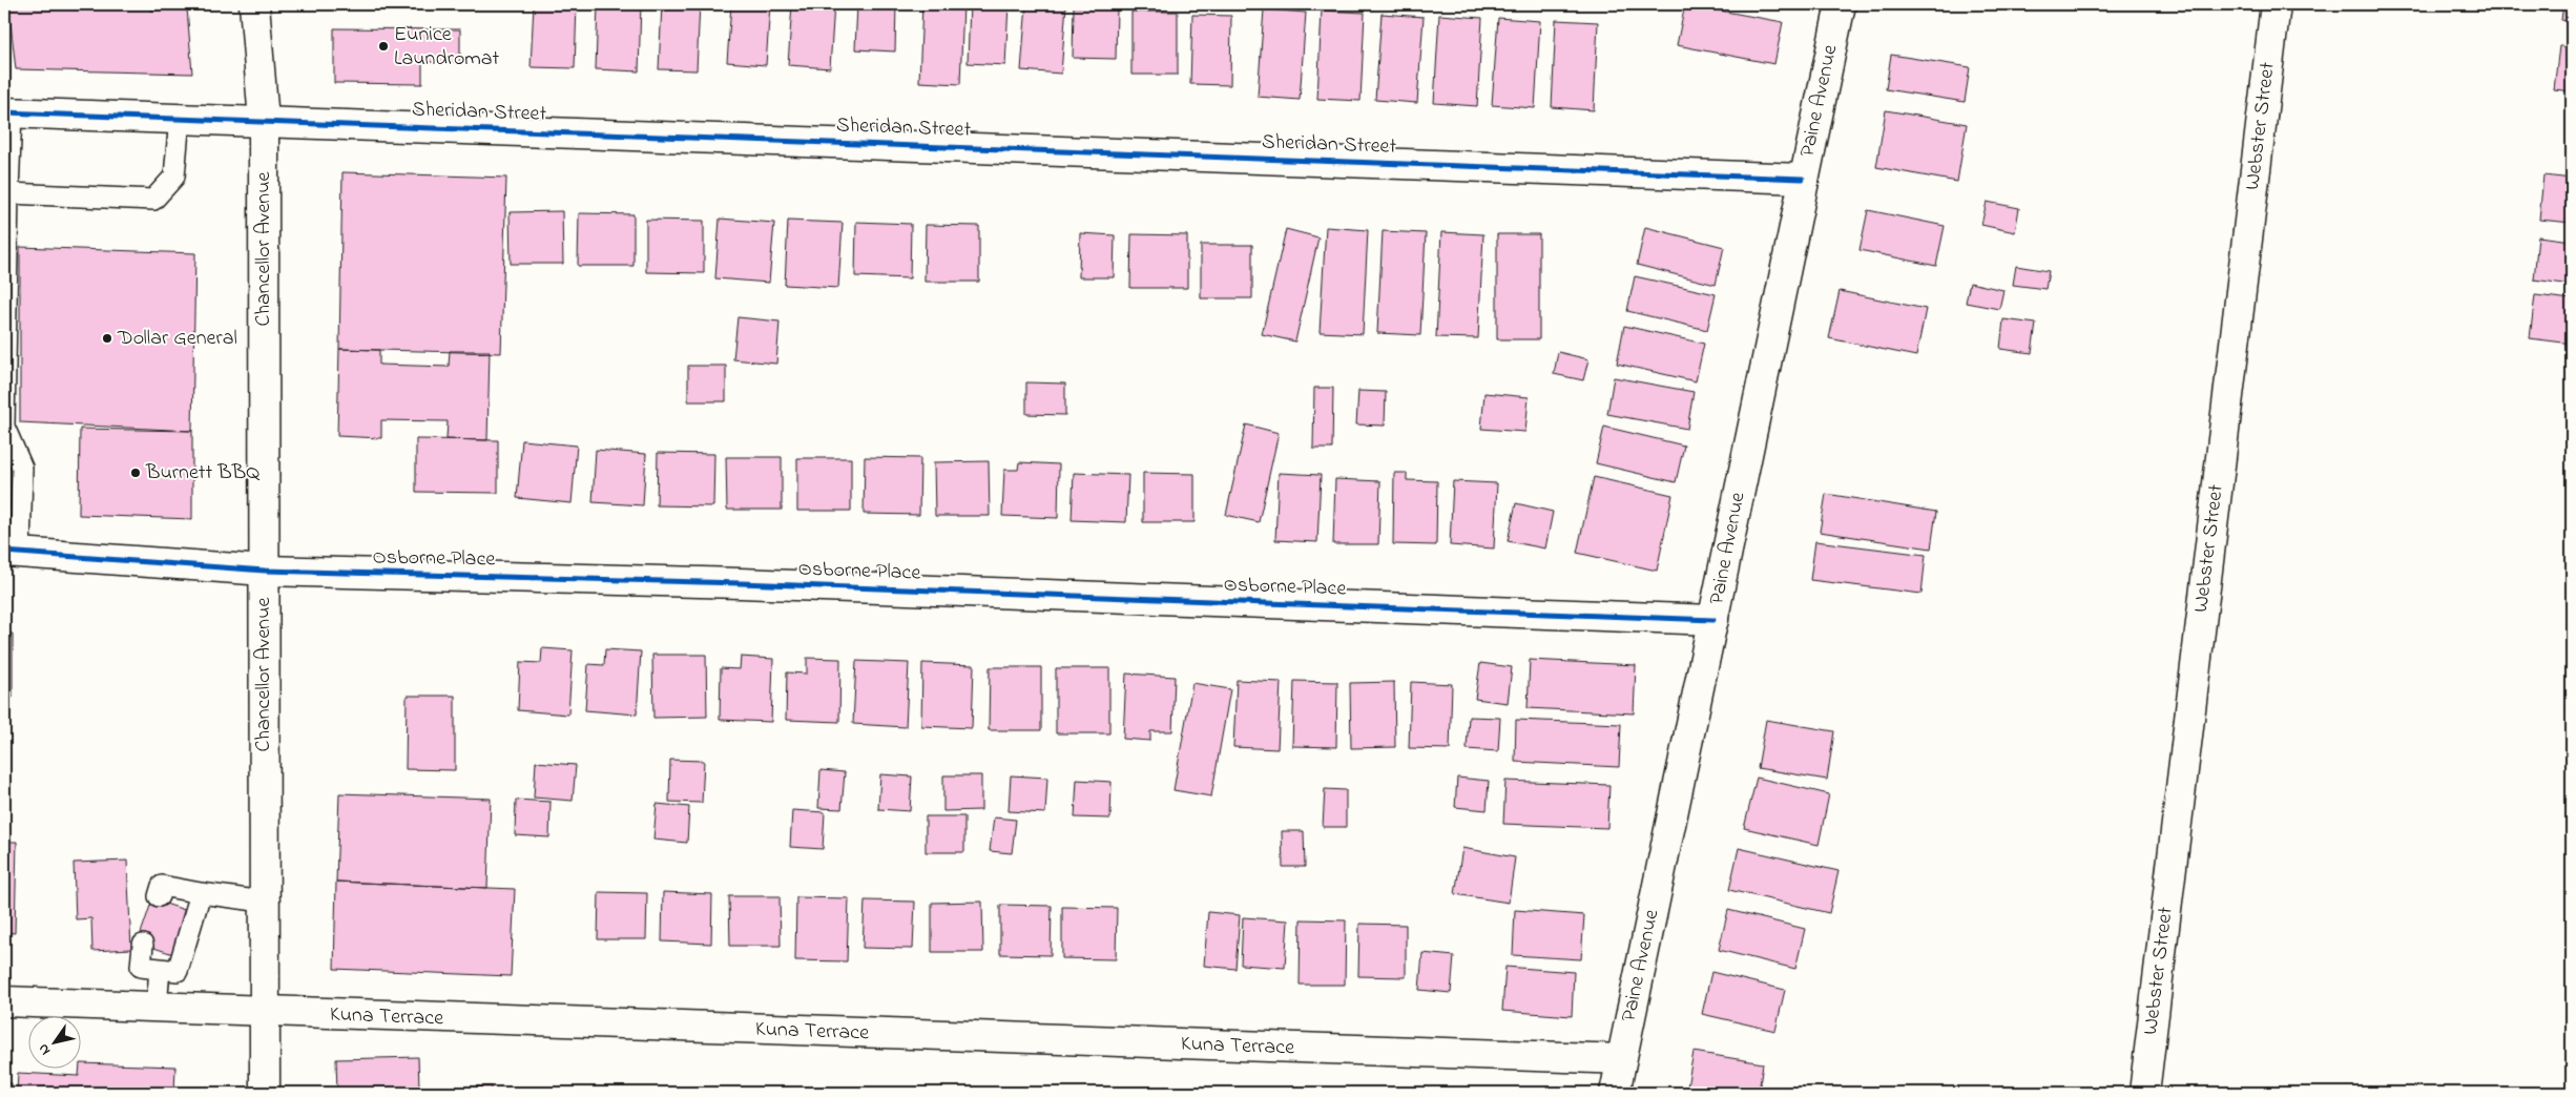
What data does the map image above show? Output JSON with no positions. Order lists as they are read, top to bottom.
{
  "streets": {
    "street": [
      "Paine Avenue",
      "Sheridan Street",
      "Webster Street",
      "Chancellor Avenue",
      "Osborne Place",
      "Kuna Terrace"
    ]
  },
  "crossings": [
    ["Paine Avenue", "Sheridan Street"],
    ["Paine Avenue", "Osborne Place"],
    ["Paine Avenue", "Kuna Terrace"],
    ["Sheridan Street", "Chancellor Avenue"],
    ["Chancellor Avenue", "Osborne Place"],
    ["Chancellor Avenue", "Kuna Terrace"]
  ],
  "places": ["Eunice Laundromat", "Dollar General", "Burnett BBQ"],
  "north": "bottom left"
}
